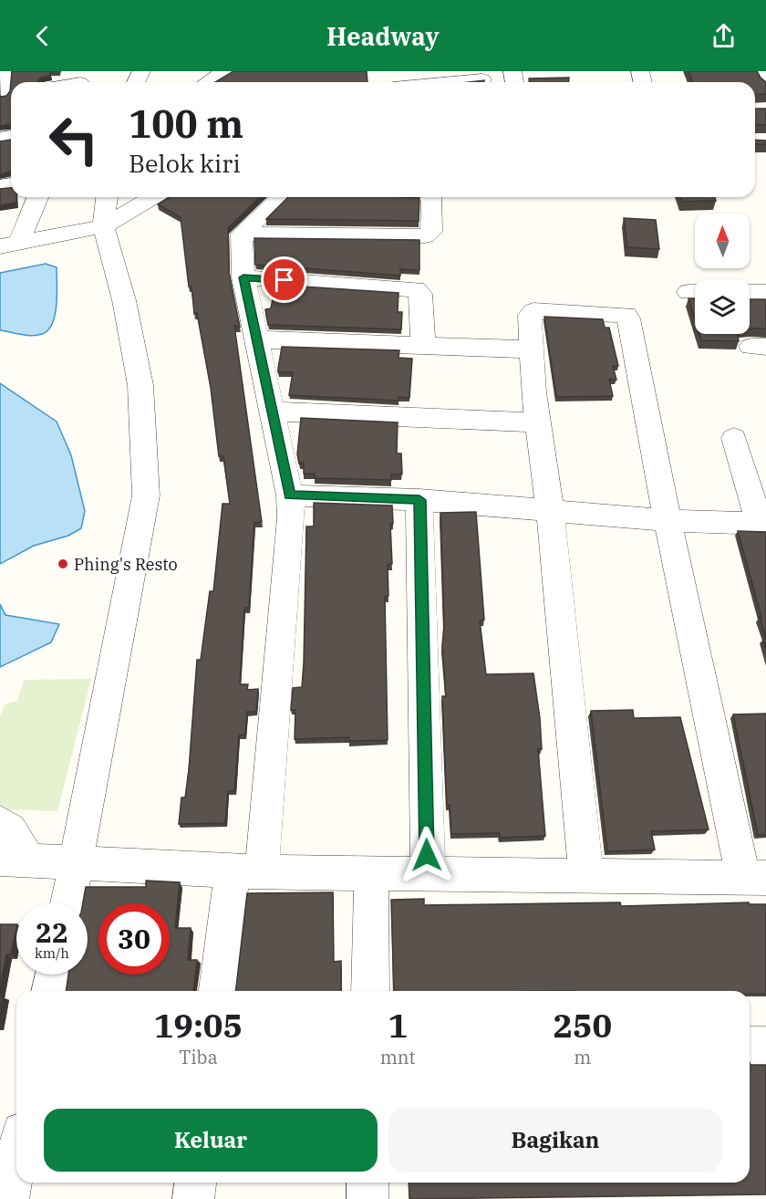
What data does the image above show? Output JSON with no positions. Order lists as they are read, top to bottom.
{
  "places": ["Phing's Resto"],
  "north": "top",
  "page": {
    "header": "Headway",
    "turn": ["100 m", "Belok kiri"],
    "speed": "22 km/h",
    "limit": "30",
    "eta": [
      "19:05",
      "Tiba",
      "1",
      "mnt",
      "250",
      "m"
    ],
    "buttons": ["Keluar", "Bagikan"]
  }
}
